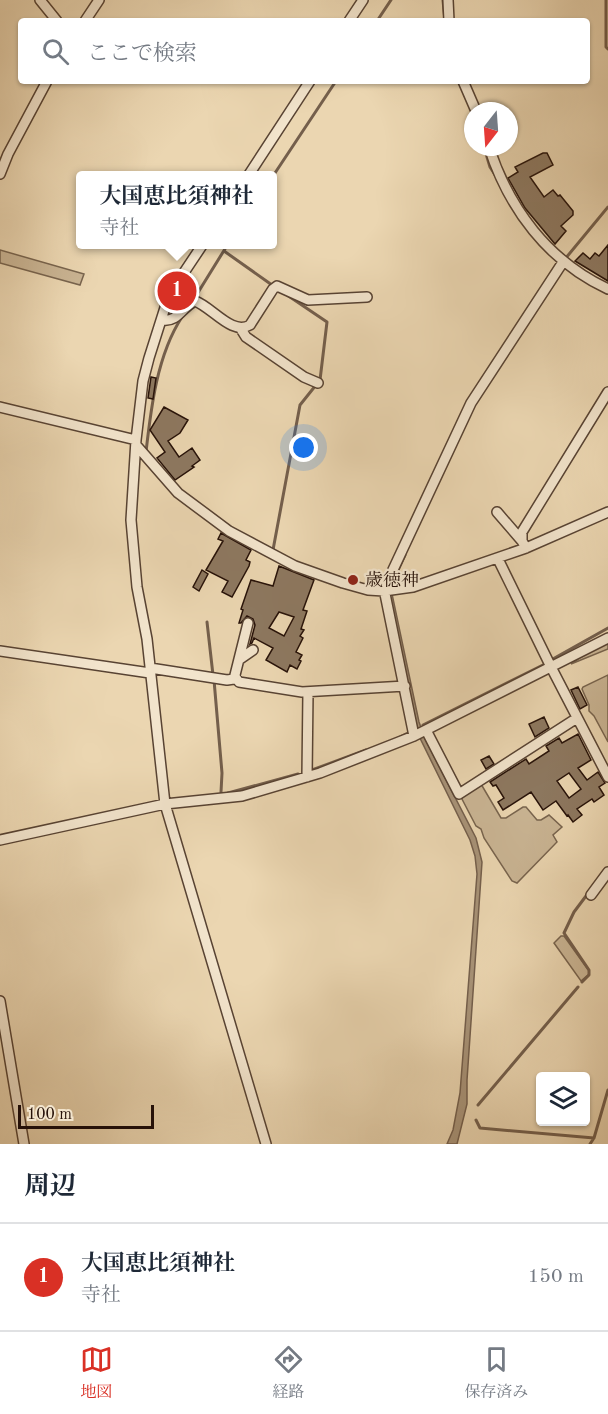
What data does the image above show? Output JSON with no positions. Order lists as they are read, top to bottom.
{
  "places": ["歳徳神"],
  "scale_bar": "100 m",
  "north": "bottom",
  "page": {
    "search": "ここで検索",
    "popup": ["大国恵比須神社", "寺社"],
    "pins": "1",
    "scale": "100 m",
    "heading": "周辺",
    "list": [
      {
        "mark": "1",
        "name": "大国恵比須神社",
        "note": "寺社",
        "value": "150 m"
      }
    ],
    "nav": ["地図", "経路", "保存済み"]
  }
}
